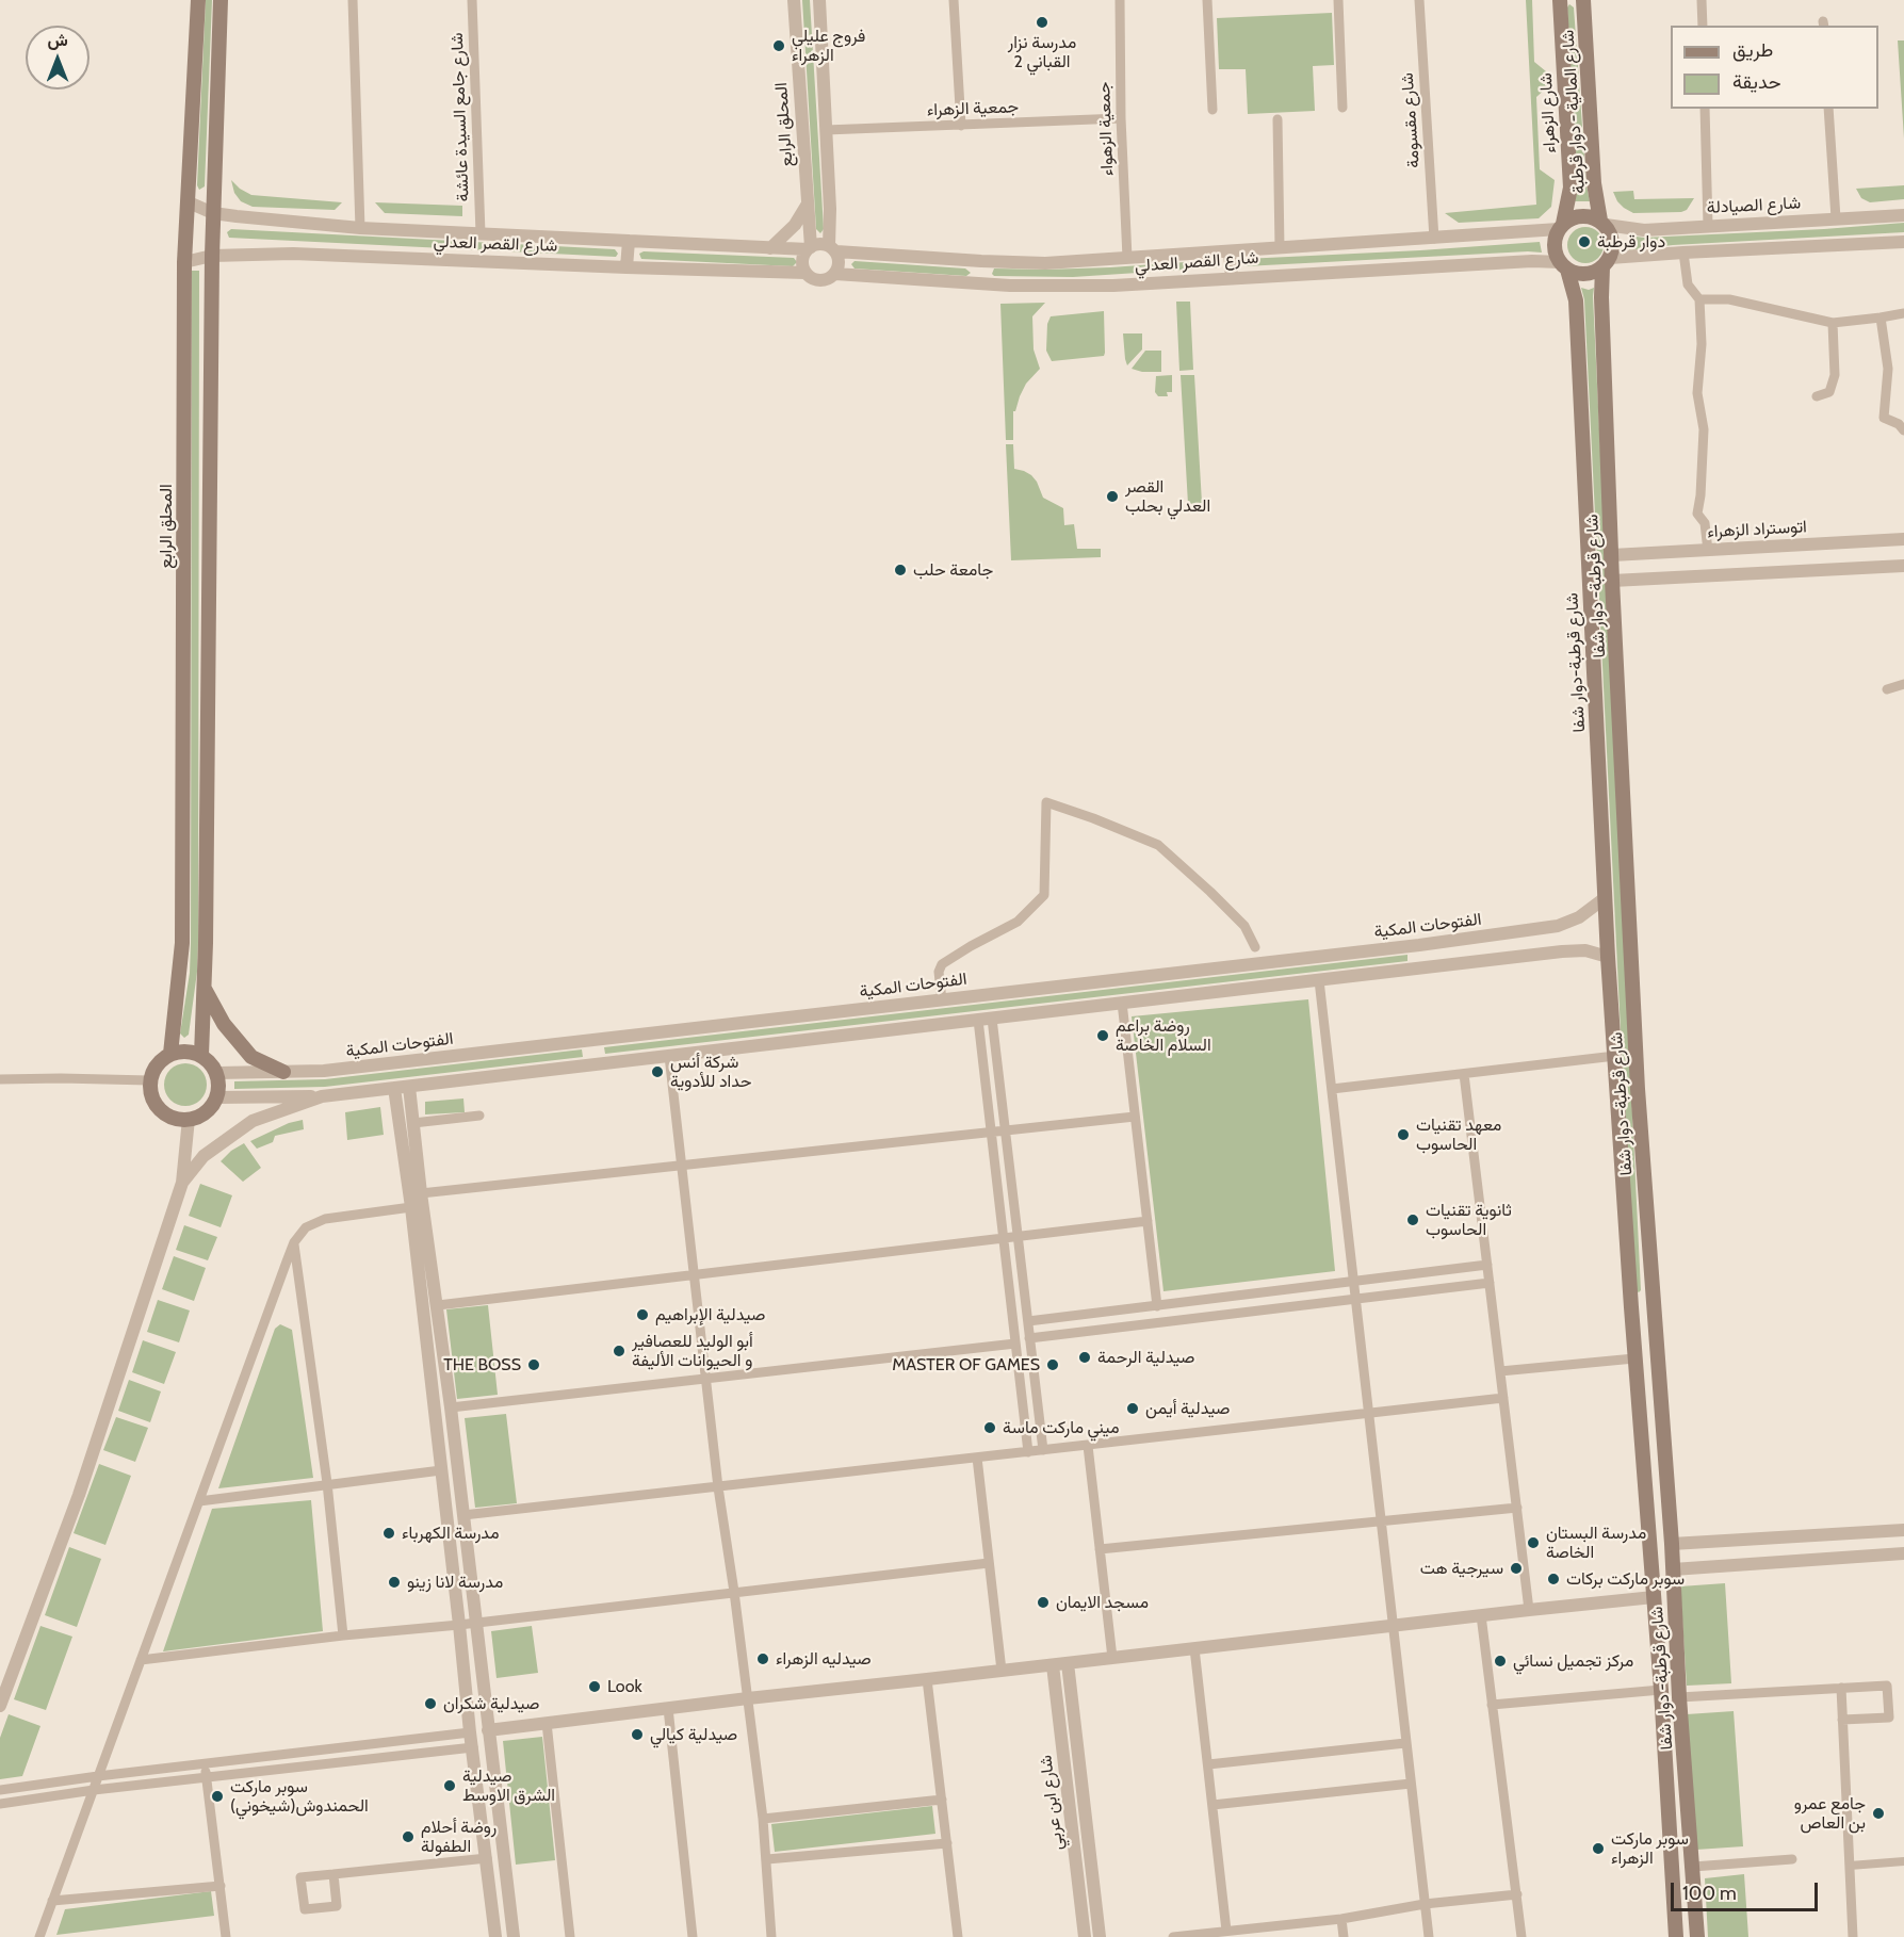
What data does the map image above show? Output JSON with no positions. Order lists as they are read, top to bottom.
{
  "streets": {
    "main road": [
      "شارع المالية - دوار قرطبة",
      "شارع الزهراء",
      "المحلق الرابع",
      "شارع قرطبة- دوار شفا",
      "شارع قرطبة-دوار شفا"
    ],
    "street": [
      "جمعية الزهراء",
      "شارع جامع السيدة عائشة",
      "شارع مقسومة",
      "جمعية الزهواء",
      "شارع الصيادلة",
      "شارع القصر العدلي",
      "اتوستراد الزهراء",
      "الفتوحات المكية",
      "شارع ابن عربي"
    ]
  },
  "crossings": [
    ["جمعية الزهراء", "جمعية الزهواء"],
    ["شارع المالية - دوار قرطبة", "شارع الزهراء"],
    ["شارع المالية - دوار قرطبة", "شارع الصيادلة"],
    ["شارع المالية - دوار قرطبة", "شارع القصر العدلي"],
    ["شارع المالية - دوار قرطبة", "شارع قرطبة- دوار شفا"],
    ["شارع المالية - دوار قرطبة", "شارع قرطبة-دوار شفا"],
    ["شارع الزهراء", "شارع الصيادلة"],
    ["شارع الزهراء", "شارع القصر العدلي"],
    ["شارع الزهراء", "شارع قرطبة- دوار شفا"],
    ["شارع الزهراء", "شارع قرطبة-دوار شفا"],
    ["شارع جامع السيدة عائشة", "شارع القصر العدلي"],
    ["شارع مقسومة", "شارع القصر العدلي"],
    ["المحلق الرابع", "شارع القصر العدلي"],
    ["المحلق الرابع", "الفتوحات المكية"],
    ["جمعية الزهواء", "شارع القصر العدلي"],
    ["شارع الصيادلة", "شارع القصر العدلي"],
    ["شارع الصيادلة", "شارع قرطبة- دوار شفا"],
    ["شارع الصيادلة", "شارع قرطبة-دوار شفا"],
    ["شارع القصر العدلي", "شارع قرطبة- دوار شفا"],
    ["شارع القصر العدلي", "شارع قرطبة-دوار شفا"],
    ["اتوستراد الزهراء", "شارع قرطبة- دوار شفا"],
    ["شارع قرطبة- دوار شفا", "شارع قرطبة-دوار شفا"],
    ["شارع قرطبة-دوار شفا", "الفتوحات المكية"]
  ],
  "places": [
    "مدرسة نزار القباني 2",
    "فروج عليلي الزهراء",
    "دوار قرطبة",
    "القصر العدلي بحلب",
    "جامعة حلب",
    "روضة براعم السلام الخاصة",
    "شركة أنس حداد للأدوية",
    "معهد تقنيات الحاسوب",
    "ثانوية تقنيات الحاسوب",
    "صيدلية الإبراهيم",
    "أبو الوليد للعصافير و الحيوانات الأليفة",
    "صيدلية الرحمة",
    "THE BOSS",
    "MASTER OF GAMES",
    "صيدلية أيمن",
    "ميني ماركت ماسة",
    "مدرسة الكهرباء",
    "مدرسة البستان الخاصة",
    "سيرجية هت",
    "سوبر ماركت بركات",
    "مدرسة لانا زينو",
    "مسجد الايمان",
    "صيدليه الزهراء",
    "مركز تجميل نسائي",
    "Look",
    "صيدلية شكران",
    "صيدلية كيالي",
    "صيدلية الشرق الاوسط",
    "سوبر ماركت الحمندوش(شيخوني)",
    "جامع عمرو بن العاص",
    "روضة أحلام الطفولة",
    "سوبر ماركت الزهراء"
  ],
  "legend": ["طريق", "حديقة"],
  "scale_bar": "100 m",
  "north": "top"
}
